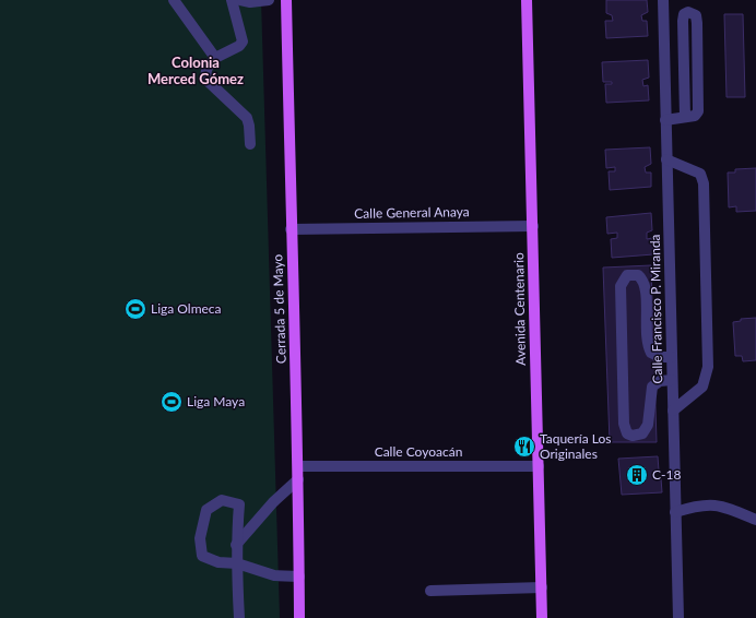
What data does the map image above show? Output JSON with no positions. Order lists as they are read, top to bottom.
{
  "streets": {
    "main road": ["Cerrada 5 de Mayo", "Avenida Centenario"],
    "street": ["Calle General Anaya", "Calle Francisco P. Miranda", "Calle Coyoacán"]
  },
  "crossings": [
    ["Calle General Anaya", "Cerrada 5 de Mayo"],
    ["Calle General Anaya", "Avenida Centenario"],
    ["Cerrada 5 de Mayo", "Calle Coyoacán"],
    ["Avenida Centenario", "Calle Coyoacán"]
  ],
  "districts": ["Colonia Merced Gómez"],
  "places": {
    "sports": ["Liga Olmeca", "Liga Maya"],
    "restaurant": ["Taquería Los Originales"],
    "building": ["C-18"]
  }
}
